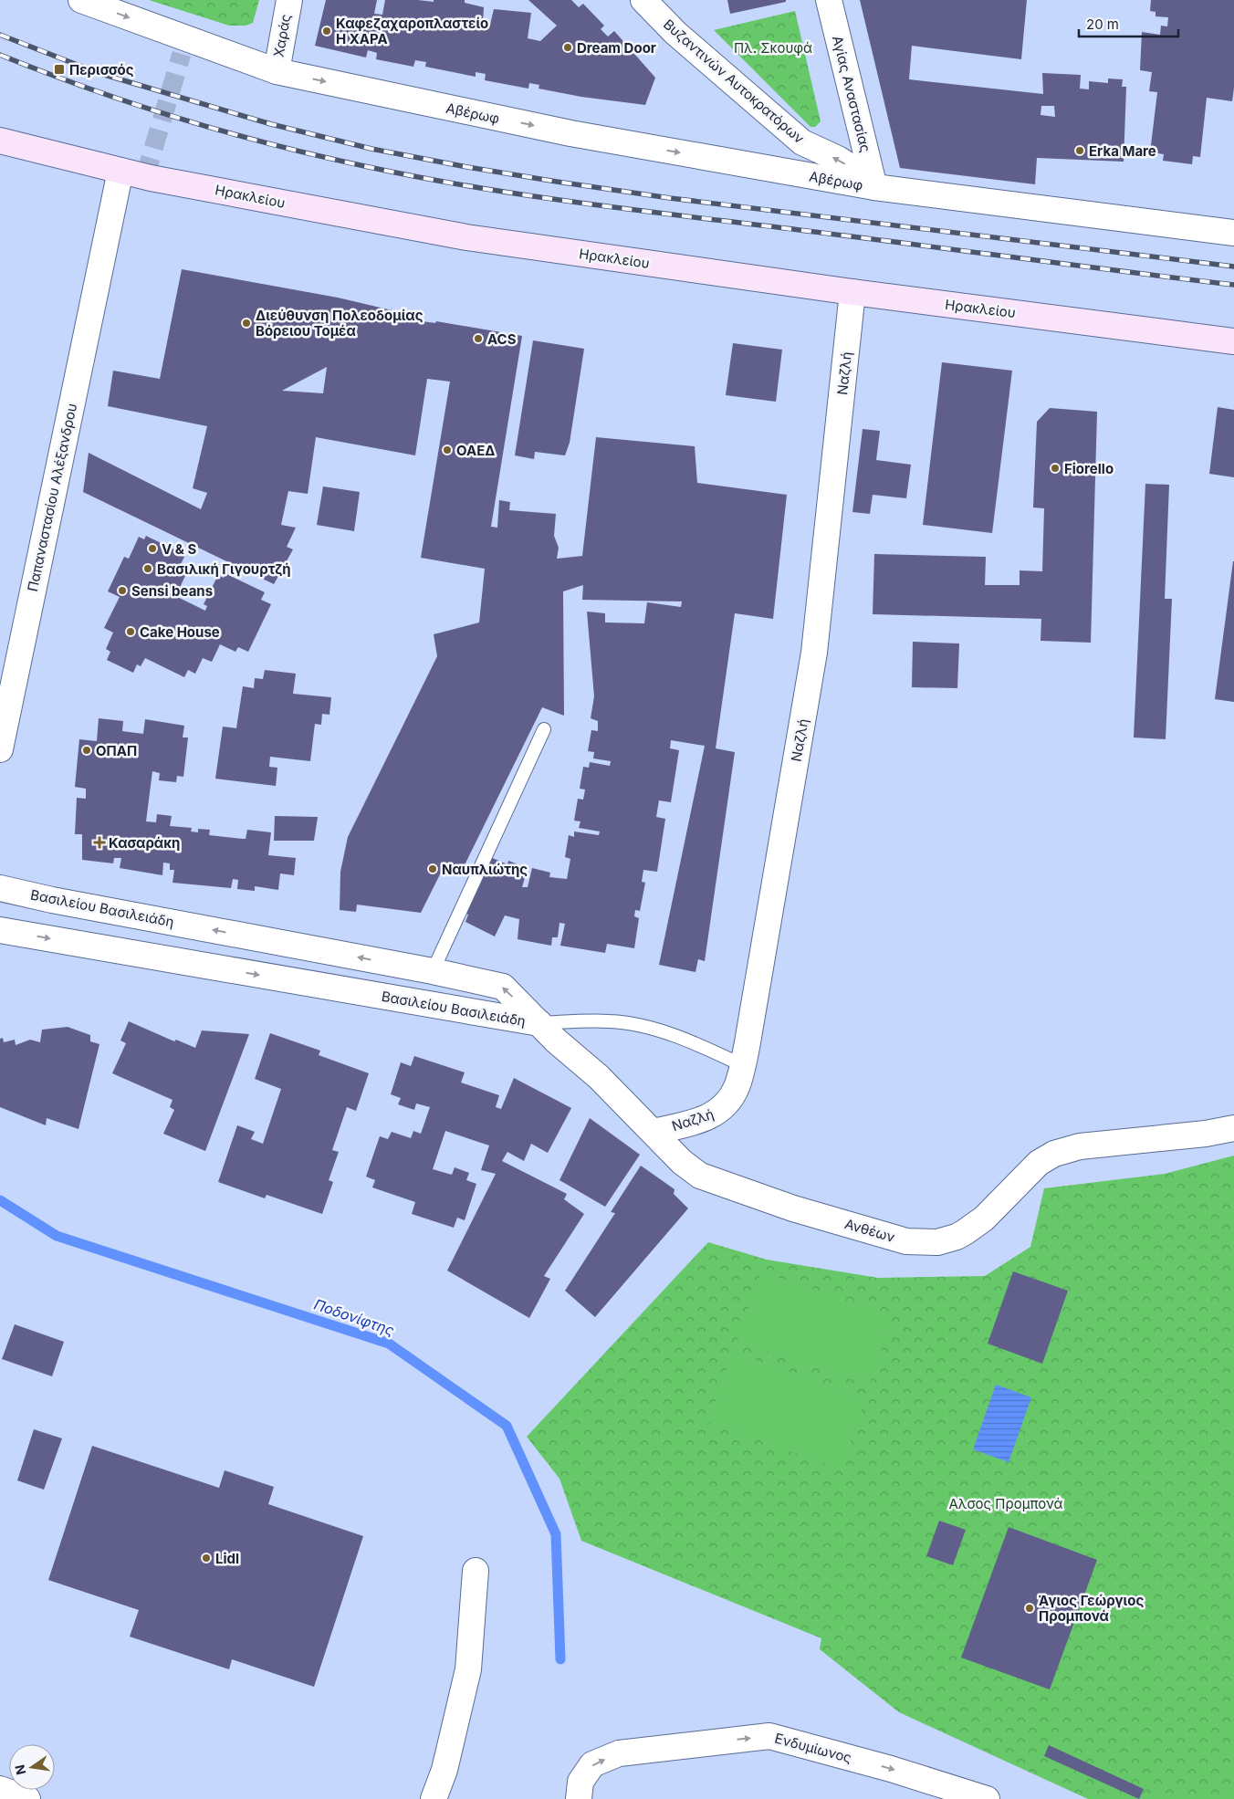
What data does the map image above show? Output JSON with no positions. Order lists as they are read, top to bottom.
{
  "streets": {
    "main road": ["Ηρακλείου"],
    "street": [
      "Χαράς",
      "Βυζαντινών Αυτοκρατόρων",
      "Αγίας Αναστασίας",
      "Αβέρωφ",
      "Ναζλή",
      "Παπαναστασίου Αλέξανδρου",
      "Βασιλείου Βασιλειάδη",
      "Ανθέων",
      "Ενδυμίωνος"
    ]
  },
  "crossings": [
    ["Χαράς", "Αβέρωφ"],
    ["Βυζαντινών Αυτοκρατόρων", "Αγίας Αναστασίας"],
    ["Βυζαντινών Αυτοκρατόρων", "Αβέρωφ"],
    ["Αγίας Αναστασίας", "Αβέρωφ"],
    ["Ηρακλείου", "Ναζλή"],
    ["Ηρακλείου", "Παπαναστασίου Αλέξανδρου"],
    ["Ναζλή", "Ανθέων"],
    ["Βασιλείου Βασιλειάδη", "Ανθέων"]
  ],
  "one_way": ["Βυζαντινών Αυτοκρατόρων", "Αβέρωφ", "Ενδυμίωνος"],
  "water": ["Ποδονίφτης"],
  "parks": ["Πλ. Σκουφά", "Αλσος Προμπονά"],
  "places": {
    "other": [
      "Καφεζαχαροπλαστείο Η ΧΑΡΑ",
      "Dream Door",
      "Erka Mare",
      "Διεύθυνση Πολεοδομίας Βόρειου Τομέα",
      "ACS",
      "ΟΑΕΔ",
      "Fiorello",
      "V & S",
      "Βασιλική Γιγουρτζή",
      "Sensi beans",
      "Cake House",
      "ΟΠΑΠ",
      "Ναυπλιώτης",
      "Lidl",
      "Άγιος Γεώργιος Προμπονά"
    ],
    "transit": ["Περισσός"],
    "health": ["Κασαράκη"]
  },
  "scale_bar": "20 m",
  "north": "left"
}
